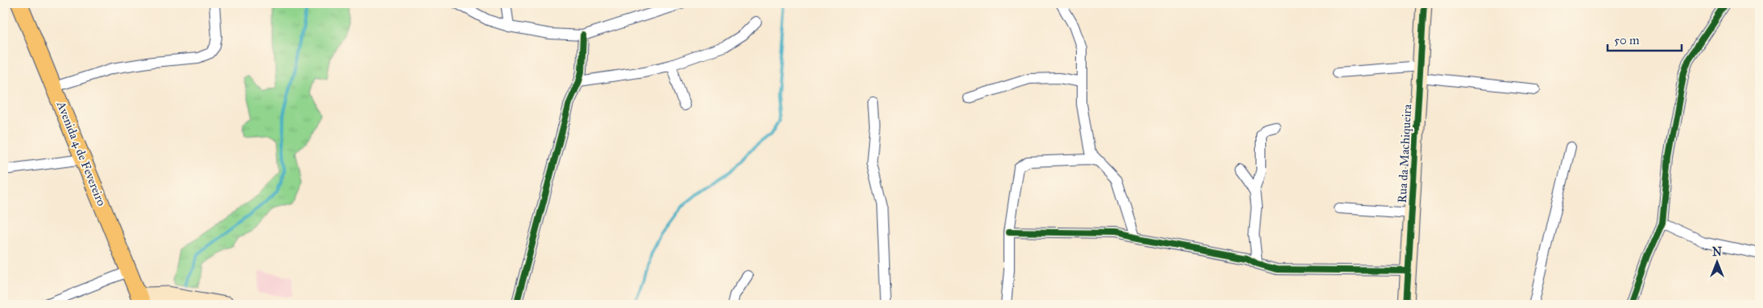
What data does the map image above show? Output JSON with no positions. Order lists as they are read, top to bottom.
{
  "streets": {
    "main road": ["Avenida 4 de Fevereiro"],
    "street": ["Rua da Machiqueira"]
  },
  "scale_bar": "50 m",
  "north": "top"
}
